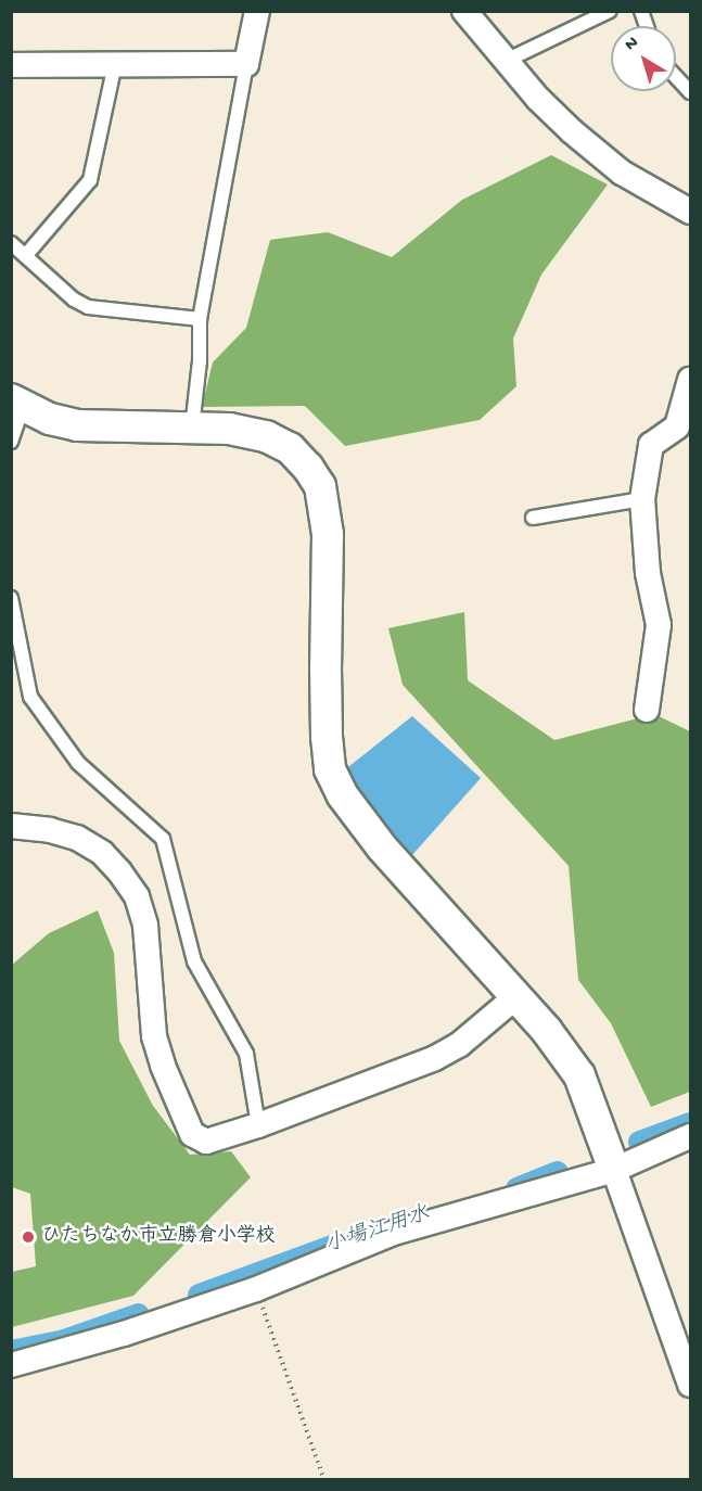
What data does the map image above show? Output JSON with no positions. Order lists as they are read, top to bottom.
{
  "water": ["小場江用水"],
  "places": ["ひたちなか市立勝倉小学校"],
  "north": "top left"
}
